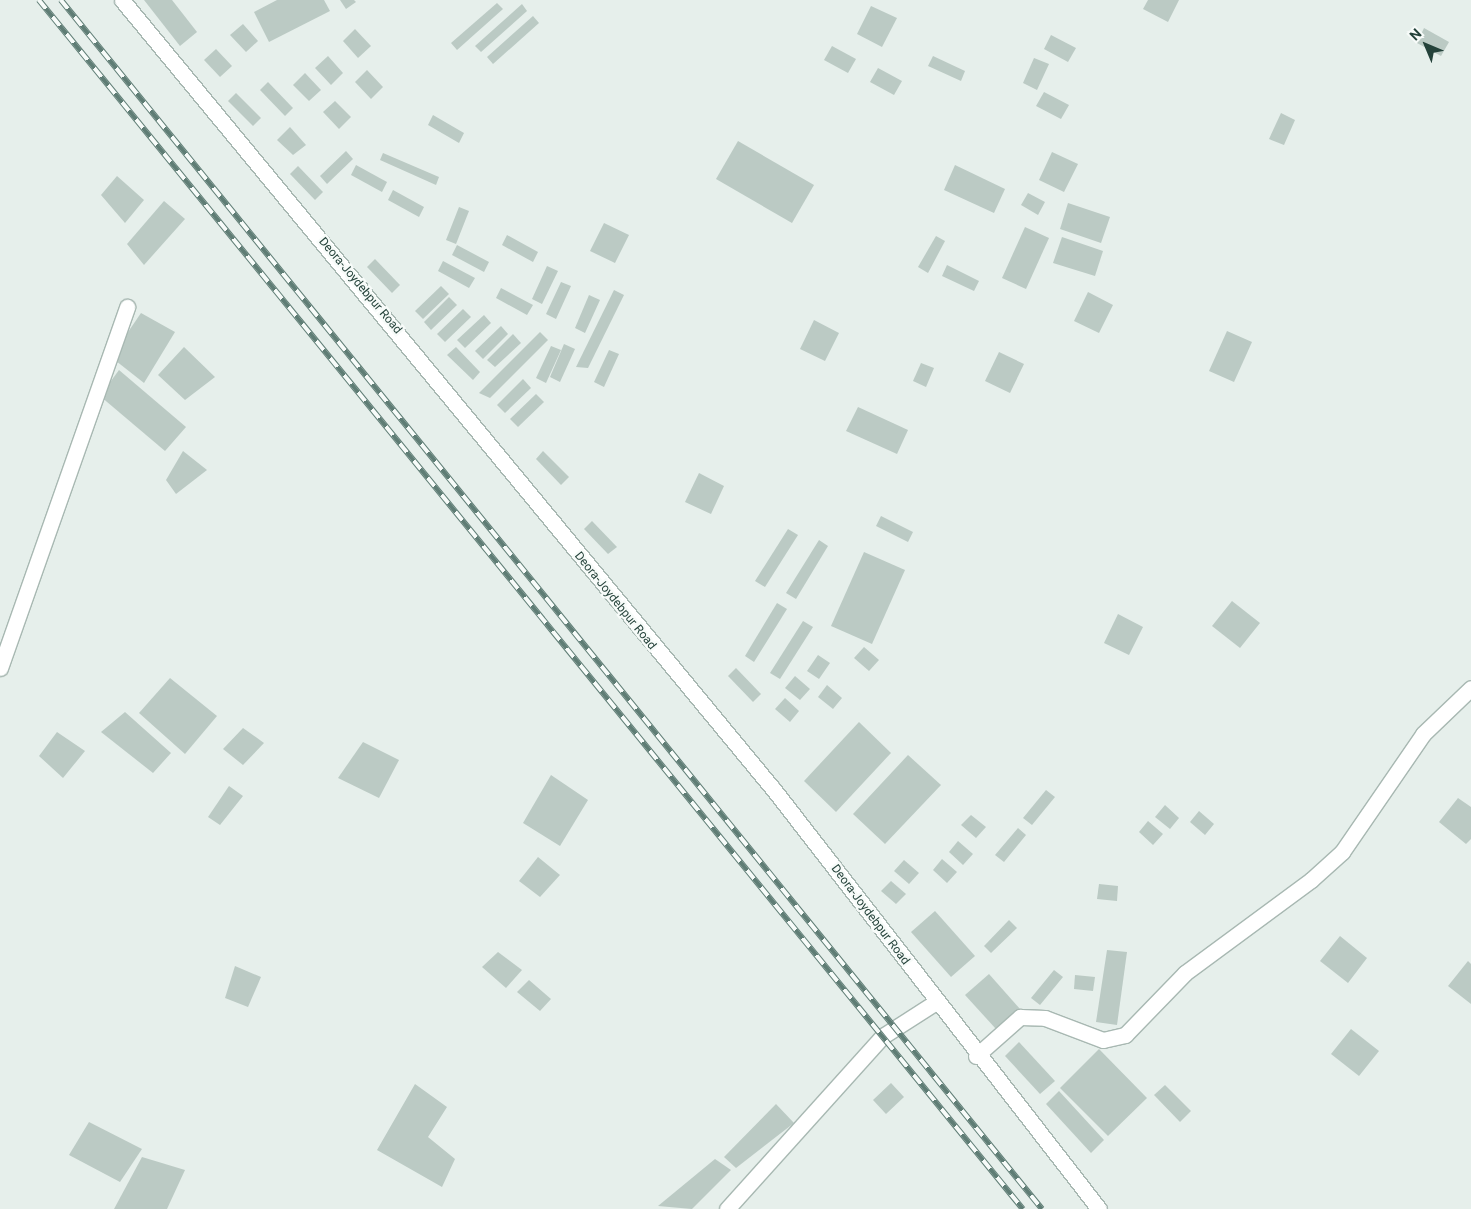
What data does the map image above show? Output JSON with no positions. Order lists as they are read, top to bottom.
{
  "streets": {
    "street": ["Deora-Joydebpur Road"]
  },
  "north": "top left"
}
